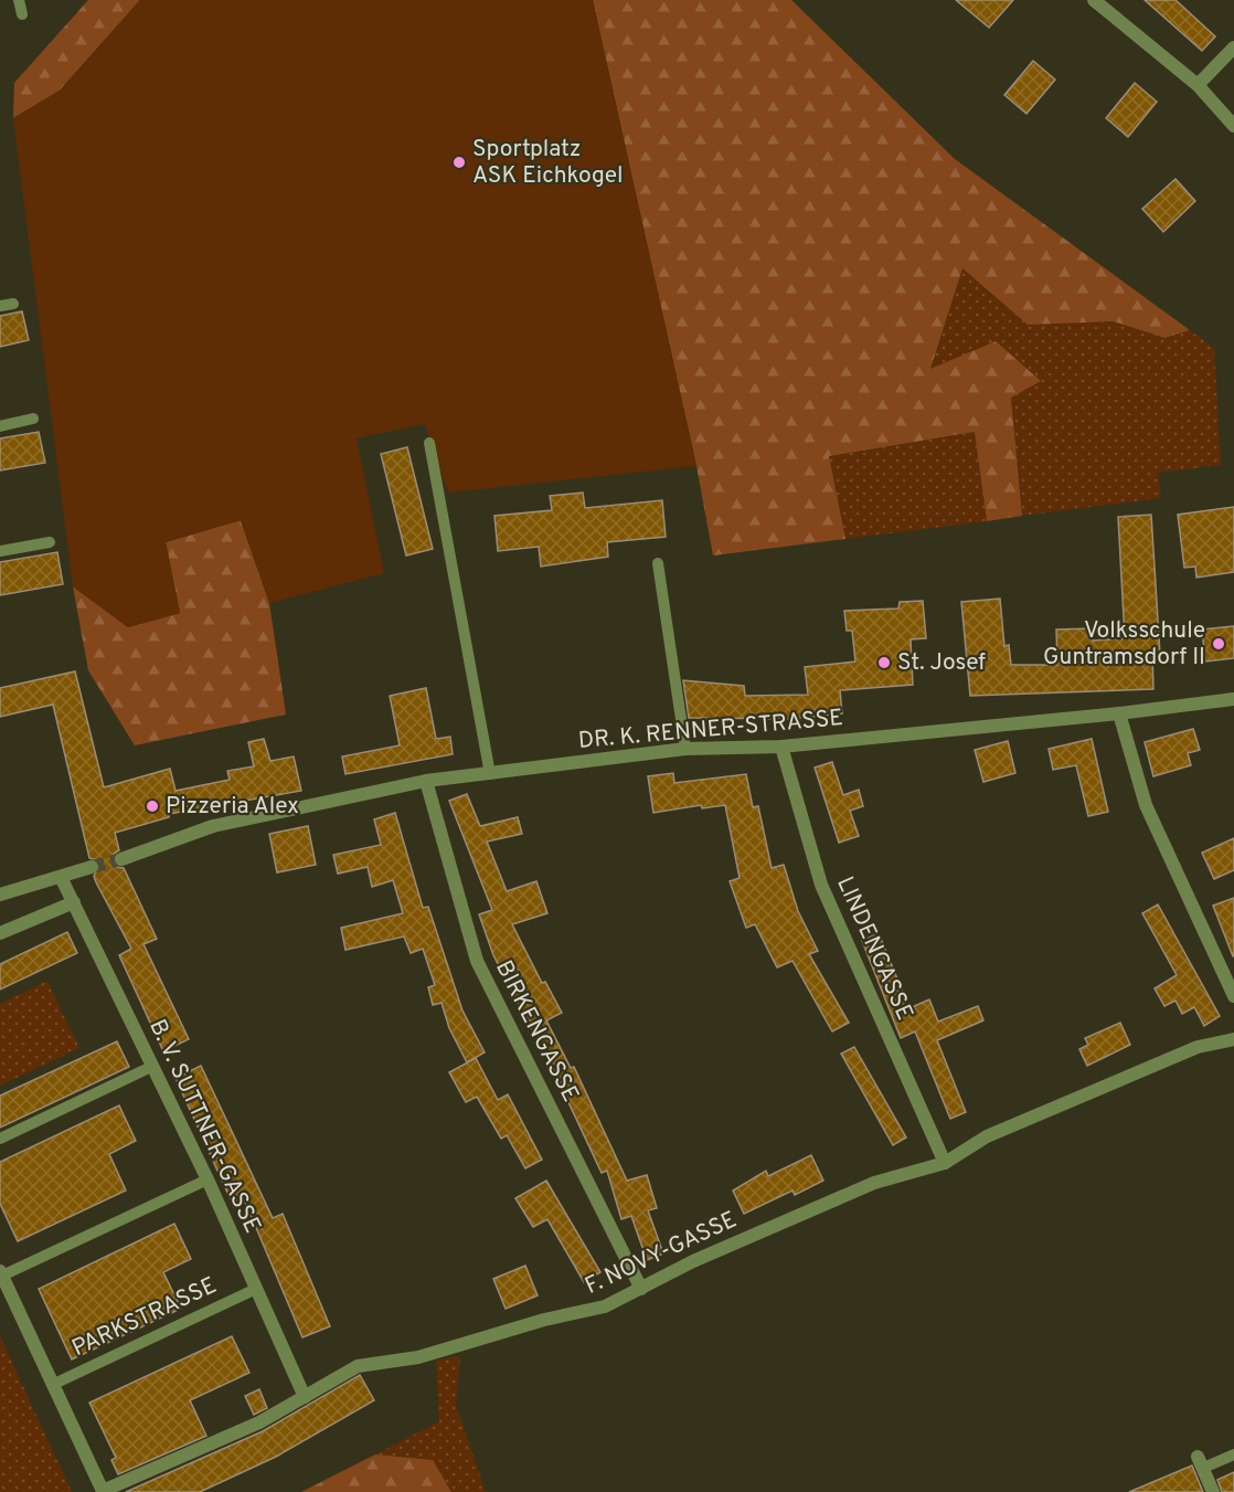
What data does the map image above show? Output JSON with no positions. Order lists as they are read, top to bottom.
{
  "streets": {
    "street": [
      "DR. K. RENNER-STRASSE",
      "LINDENGASSE",
      "BIRKENGASSE",
      "B. V. SUTTNER-GASSE",
      "F. NOVY-GASSE",
      "PARKSTRASSE"
    ]
  },
  "crossings": [
    ["DR. K. RENNER-STRASSE", "LINDENGASSE"],
    ["DR. K. RENNER-STRASSE", "BIRKENGASSE"],
    ["LINDENGASSE", "F. NOVY-GASSE"],
    ["BIRKENGASSE", "F. NOVY-GASSE"],
    ["B. V. SUTTNER-GASSE", "F. NOVY-GASSE"],
    ["B. V. SUTTNER-GASSE", "PARKSTRASSE"],
    ["F. NOVY-GASSE", "PARKSTRASSE"]
  ],
  "places": [
    "Sportplatz ASK Eichkogel",
    "Volksschule Guntramsdorf II",
    "St. Josef",
    "Pizzeria Alex"
  ]
}
